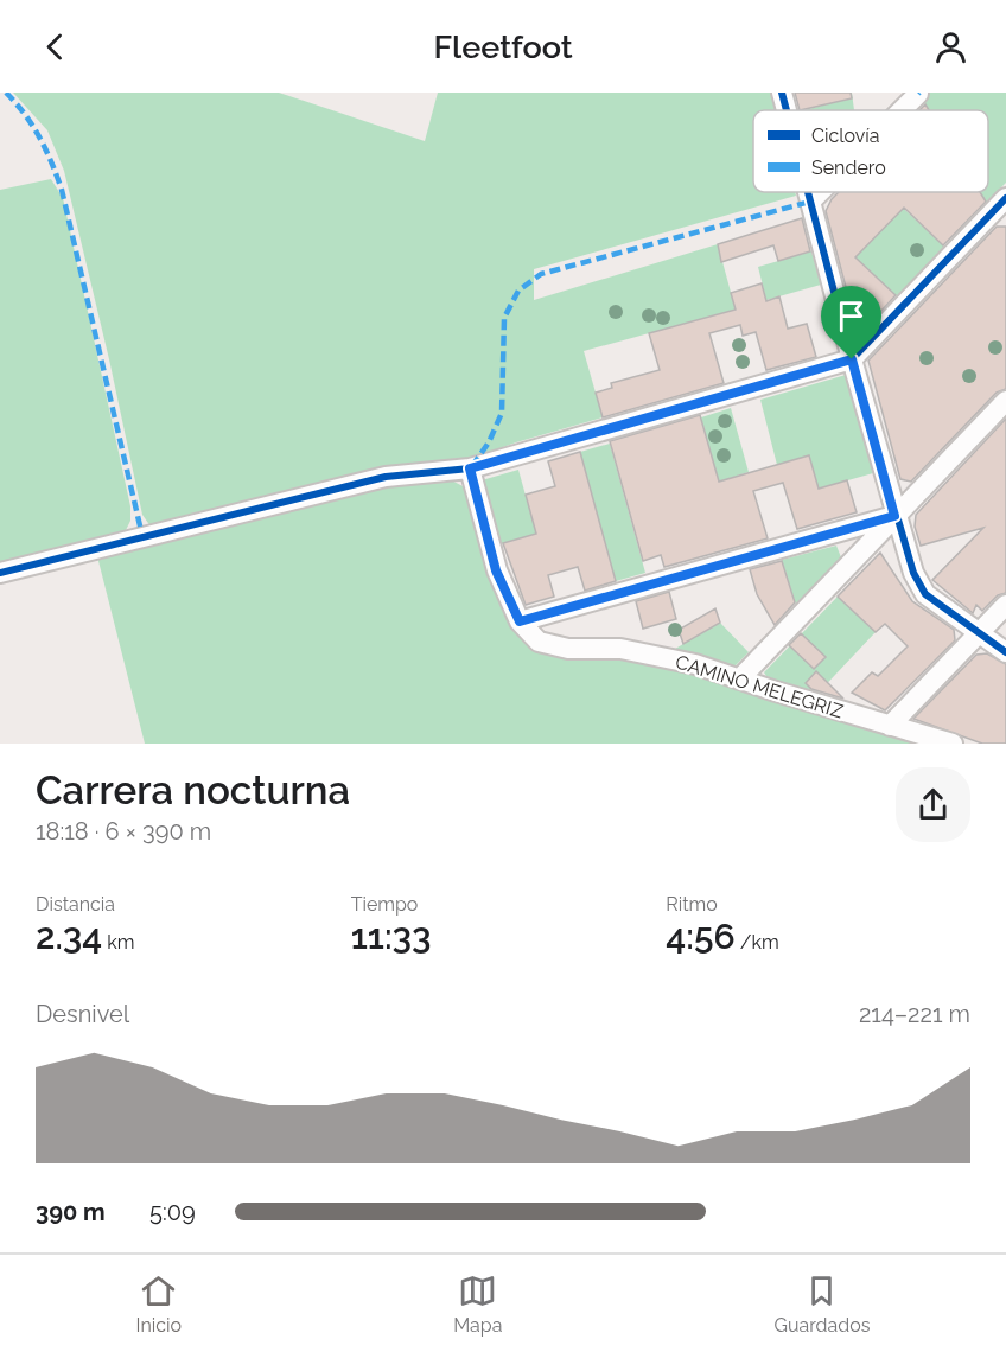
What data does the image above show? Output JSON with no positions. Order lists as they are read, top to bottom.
{
  "streets": {
    "street": ["CAMINO MELEGRIZ"]
  },
  "legend": ["Ciclovía", "Sendero"],
  "page": {
    "header": "Fleetfoot",
    "heading": ["Carrera nocturna", "18:18 · 6 × 390 m"],
    "stats": [
      ["Distancia", "2.34 km"],
      ["Tiempo", "11:33"],
      ["Ritmo", "4:56 /km"]
    ],
    "chart": ["Desnivel", "214–221 m"],
    "list": [
      {
        "name": "390 m",
        "note": "5:09"
      }
    ],
    "tabs": ["Inicio", "Mapa", "Guardados"]
  }
}
